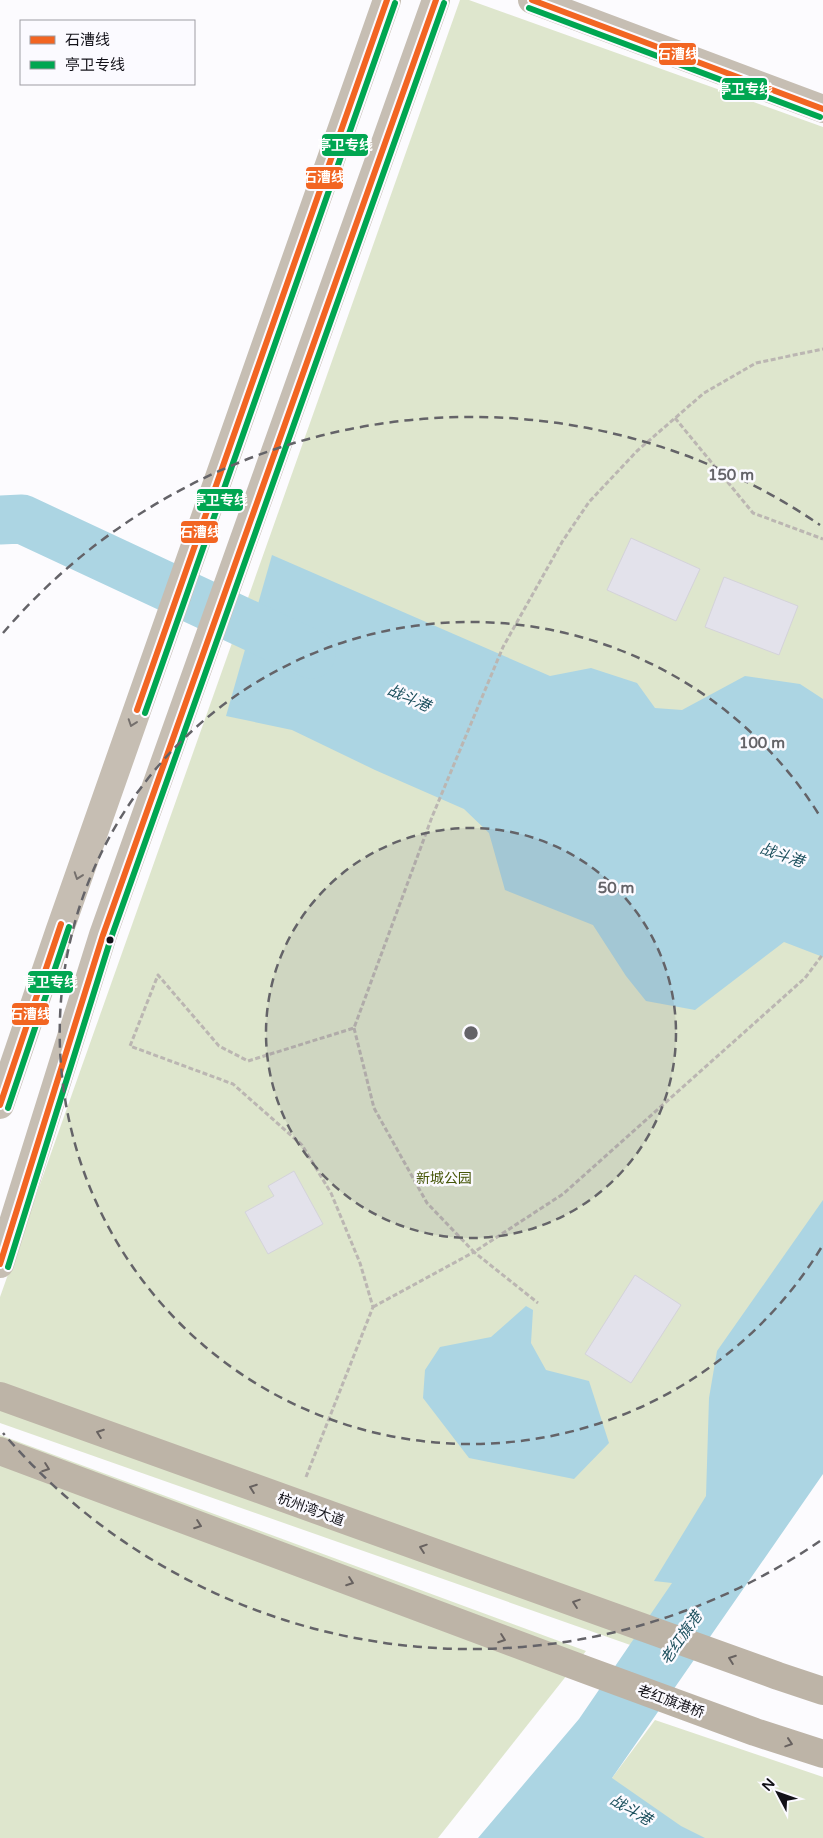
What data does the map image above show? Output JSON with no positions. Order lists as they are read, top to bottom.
{
  "streets": {
    "main road": ["杭州湾大道", "老红旗港桥"]
  },
  "one_way": ["杭州湾大道", "老红旗港桥"],
  "water": ["战斗港", "老红旗港"],
  "parks": ["新城公园"],
  "lines": ["transit line 石漕线", "transit line 亭卫专线"],
  "legend": ["石漕线", "亭卫专线"],
  "north": "top left",
  "rings": ["150 m", "100 m", "50 m"]
}
